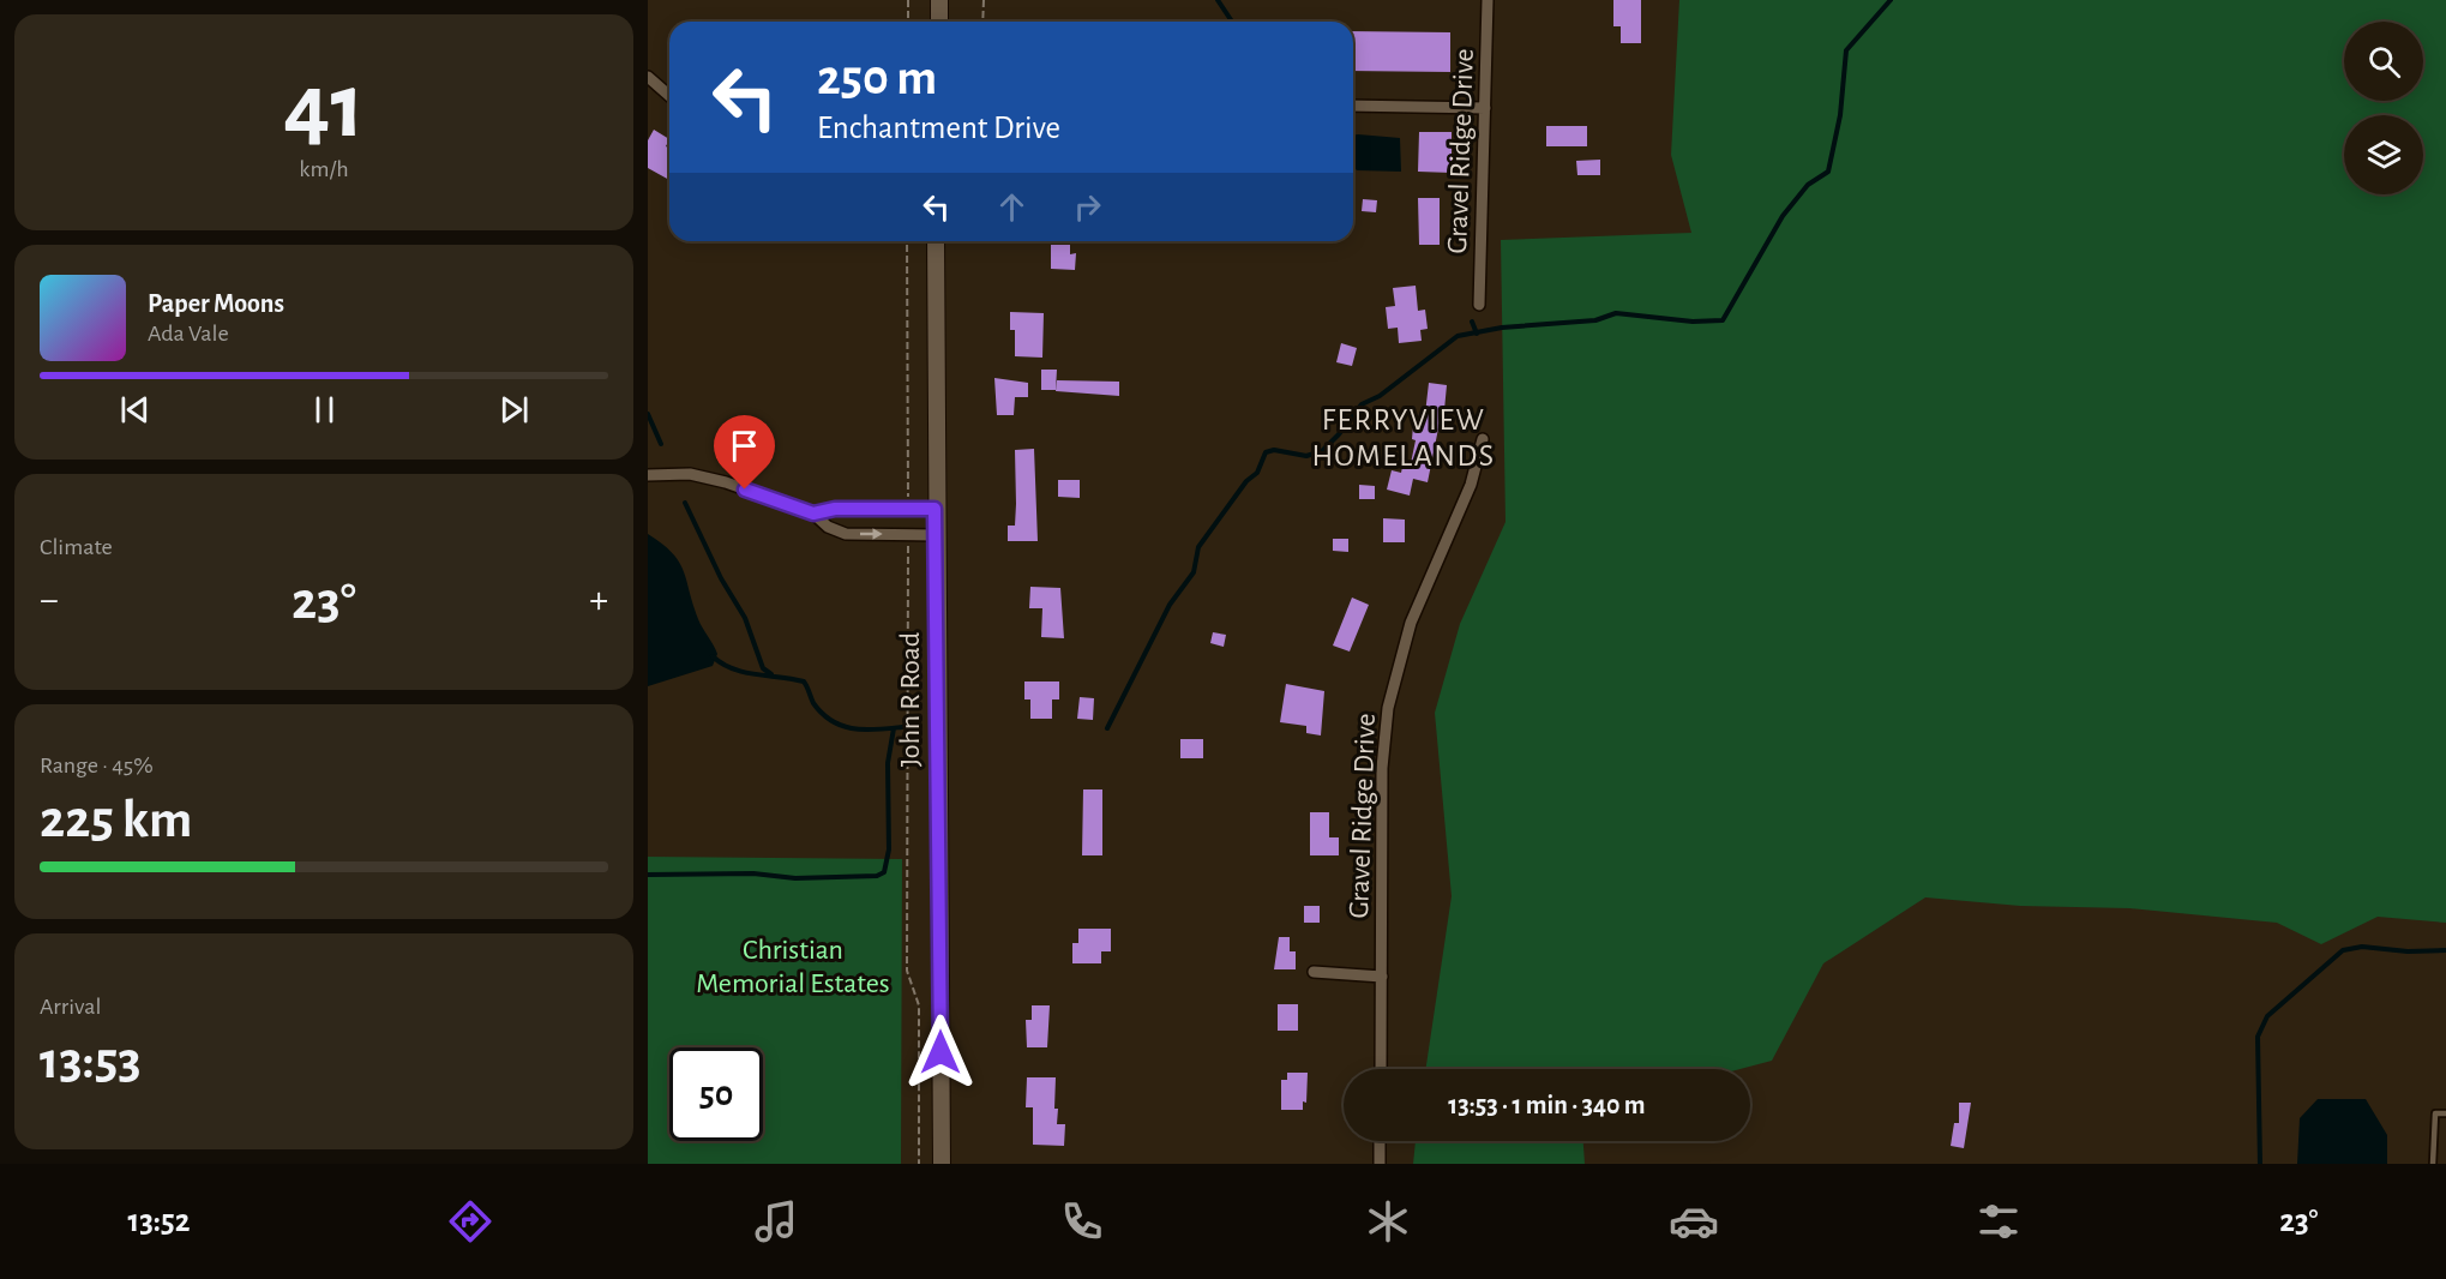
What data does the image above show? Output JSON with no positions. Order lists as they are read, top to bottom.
{
  "streets": {
    "main road": ["John R Road"],
    "street": ["Gravel Ridge Drive"]
  },
  "districts": ["FERRYVIEW HOMELANDS"],
  "parks": ["Christian Memorial Estates"],
  "page": {
    "tile": [
      ["41", "km/h"],
      "Climate",
      ["Range · 45%", "225 km"],
      ["Arrival", "13:53"]
    ],
    "turn": ["250 m", "Enchantment Drive"],
    "song": ["Paper Moons", "Ada Vale"],
    "heat": ["−", "23°", "+"],
    "limit": "50",
    "trip": "13:53 · 1 min · 340 m",
    "tabs": ["13:52", "23°"]
  }
}
